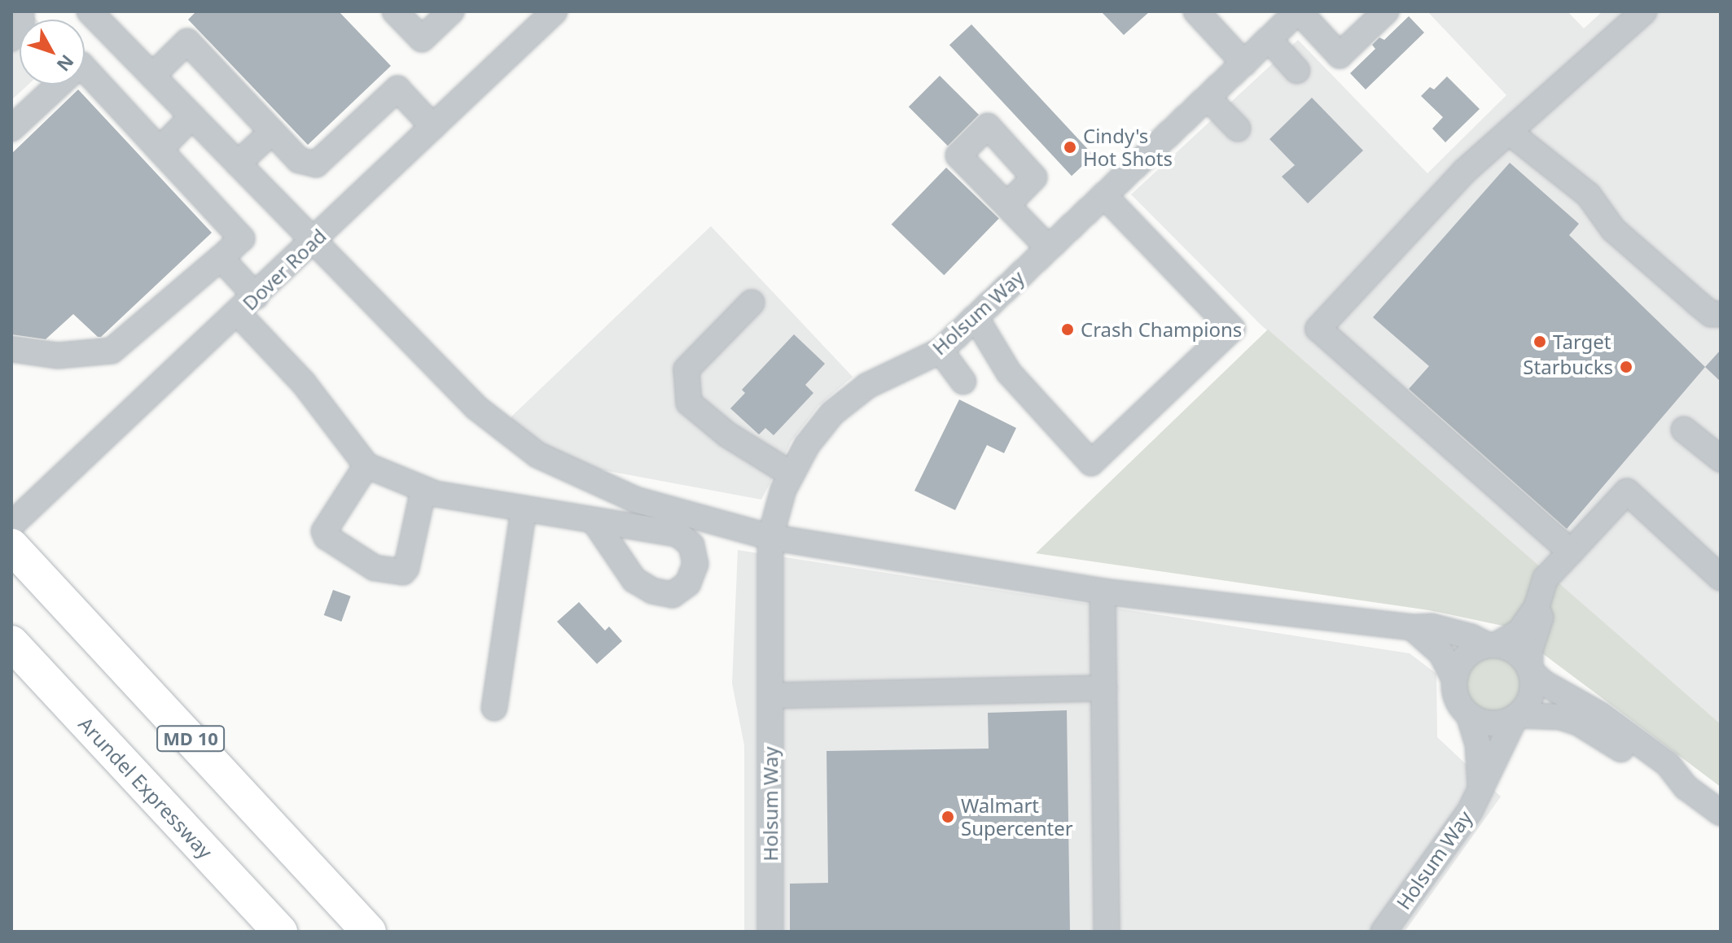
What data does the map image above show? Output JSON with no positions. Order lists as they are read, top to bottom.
{
  "streets": {
    "highway": ["MD 10", "Arundel Expressway"],
    "street": ["Dover Road", "Holsum Way"]
  },
  "places": [
    "Cindy's Hot Shots",
    "Crash Champions",
    "Target",
    "Starbucks",
    "Walmart Supercenter"
  ],
  "north": "bottom right"
}
